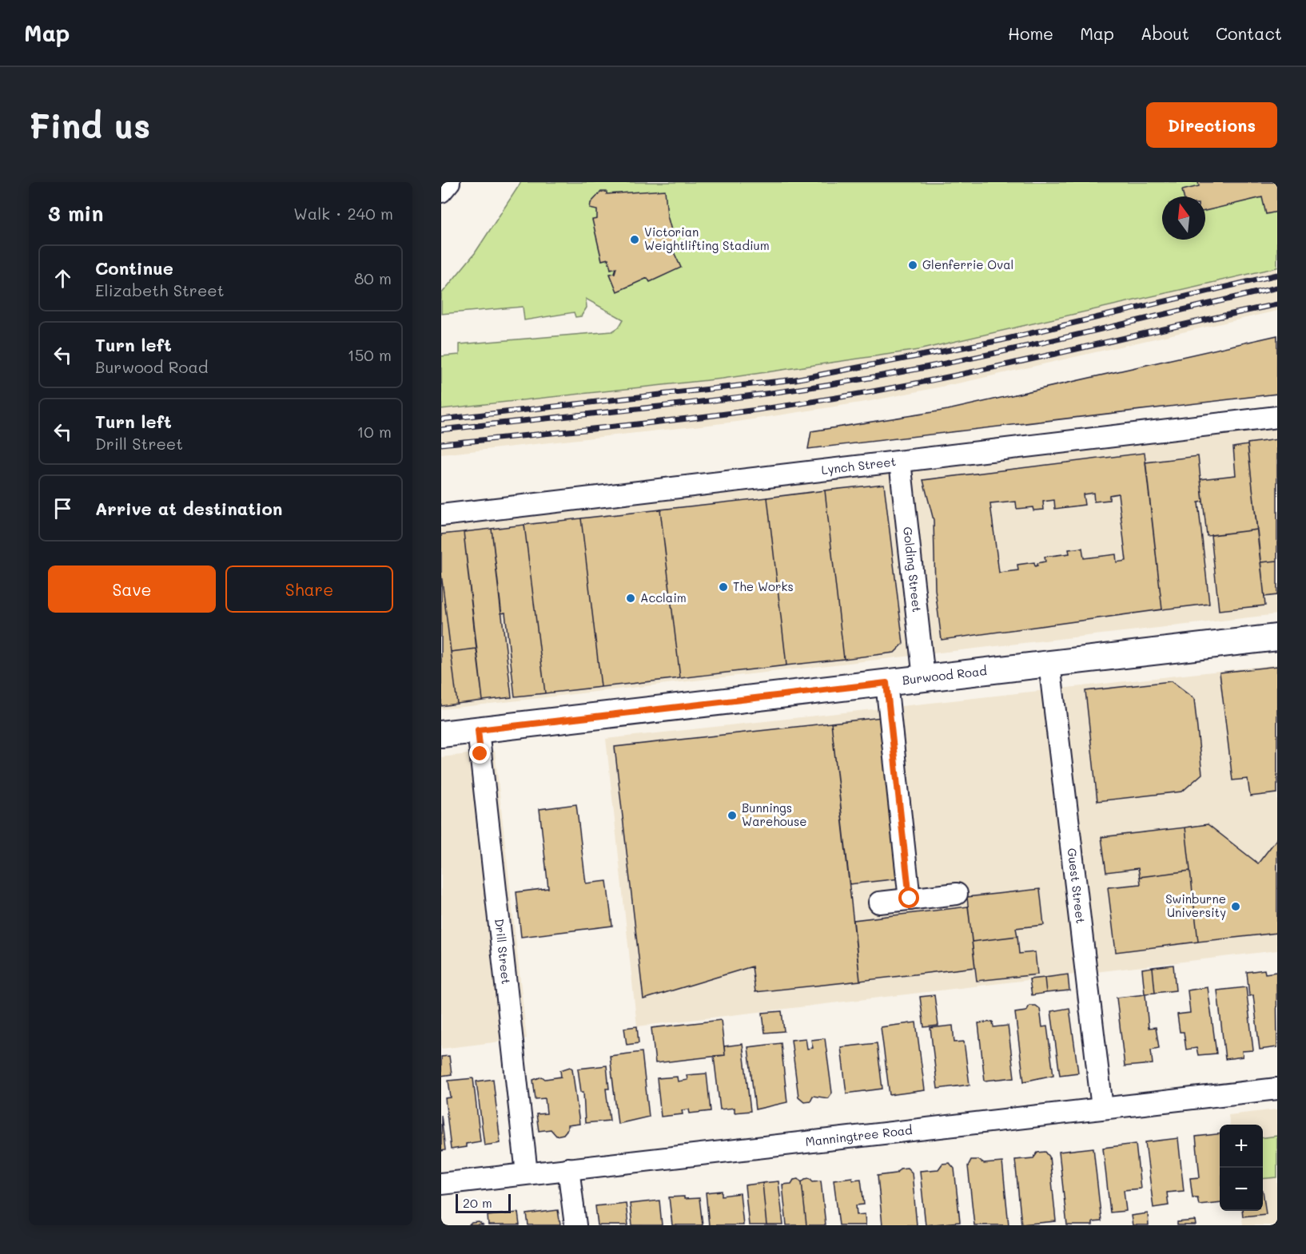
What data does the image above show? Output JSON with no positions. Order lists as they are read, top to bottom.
{
  "streets": {
    "main road": ["Burwood Road"],
    "street": [
      "Lynch Street",
      "Golding Street",
      "Guest Street",
      "Drill Street",
      "Manningtree Road"
    ]
  },
  "crossings": [
    ["Lynch Street", "Golding Street"],
    ["Golding Street", "Burwood Road"],
    ["Burwood Road", "Guest Street"],
    ["Burwood Road", "Drill Street"],
    ["Guest Street", "Manningtree Road"],
    ["Drill Street", "Manningtree Road"]
  ],
  "places": [
    "Victorian Weightlifting Stadium",
    "Glenferrie Oval",
    "The Works",
    "Acclaim",
    "Bunnings Warehouse",
    "Swinburne University"
  ],
  "scale_bar": "20 m",
  "north": "top",
  "page": {
    "header": "Map",
    "nav": [
      "Home",
      "Map",
      "About",
      "Contact"
    ],
    "buttons": [
      "Directions",
      ["Save", "Share"]
    ],
    "title": "Find us",
    "heading": ["3 min", "Walk · 240 m"],
    "list": [
      ["Continue", "Elizabeth Street", "80 m"],
      ["Turn left", "Burwood Road", "150 m"],
      ["Turn left", "Drill Street", "10 m"],
      "Arrive at destination"
    ],
    "map_buttons": ["+", "−"],
    "scale": "20 m"
  }
}
